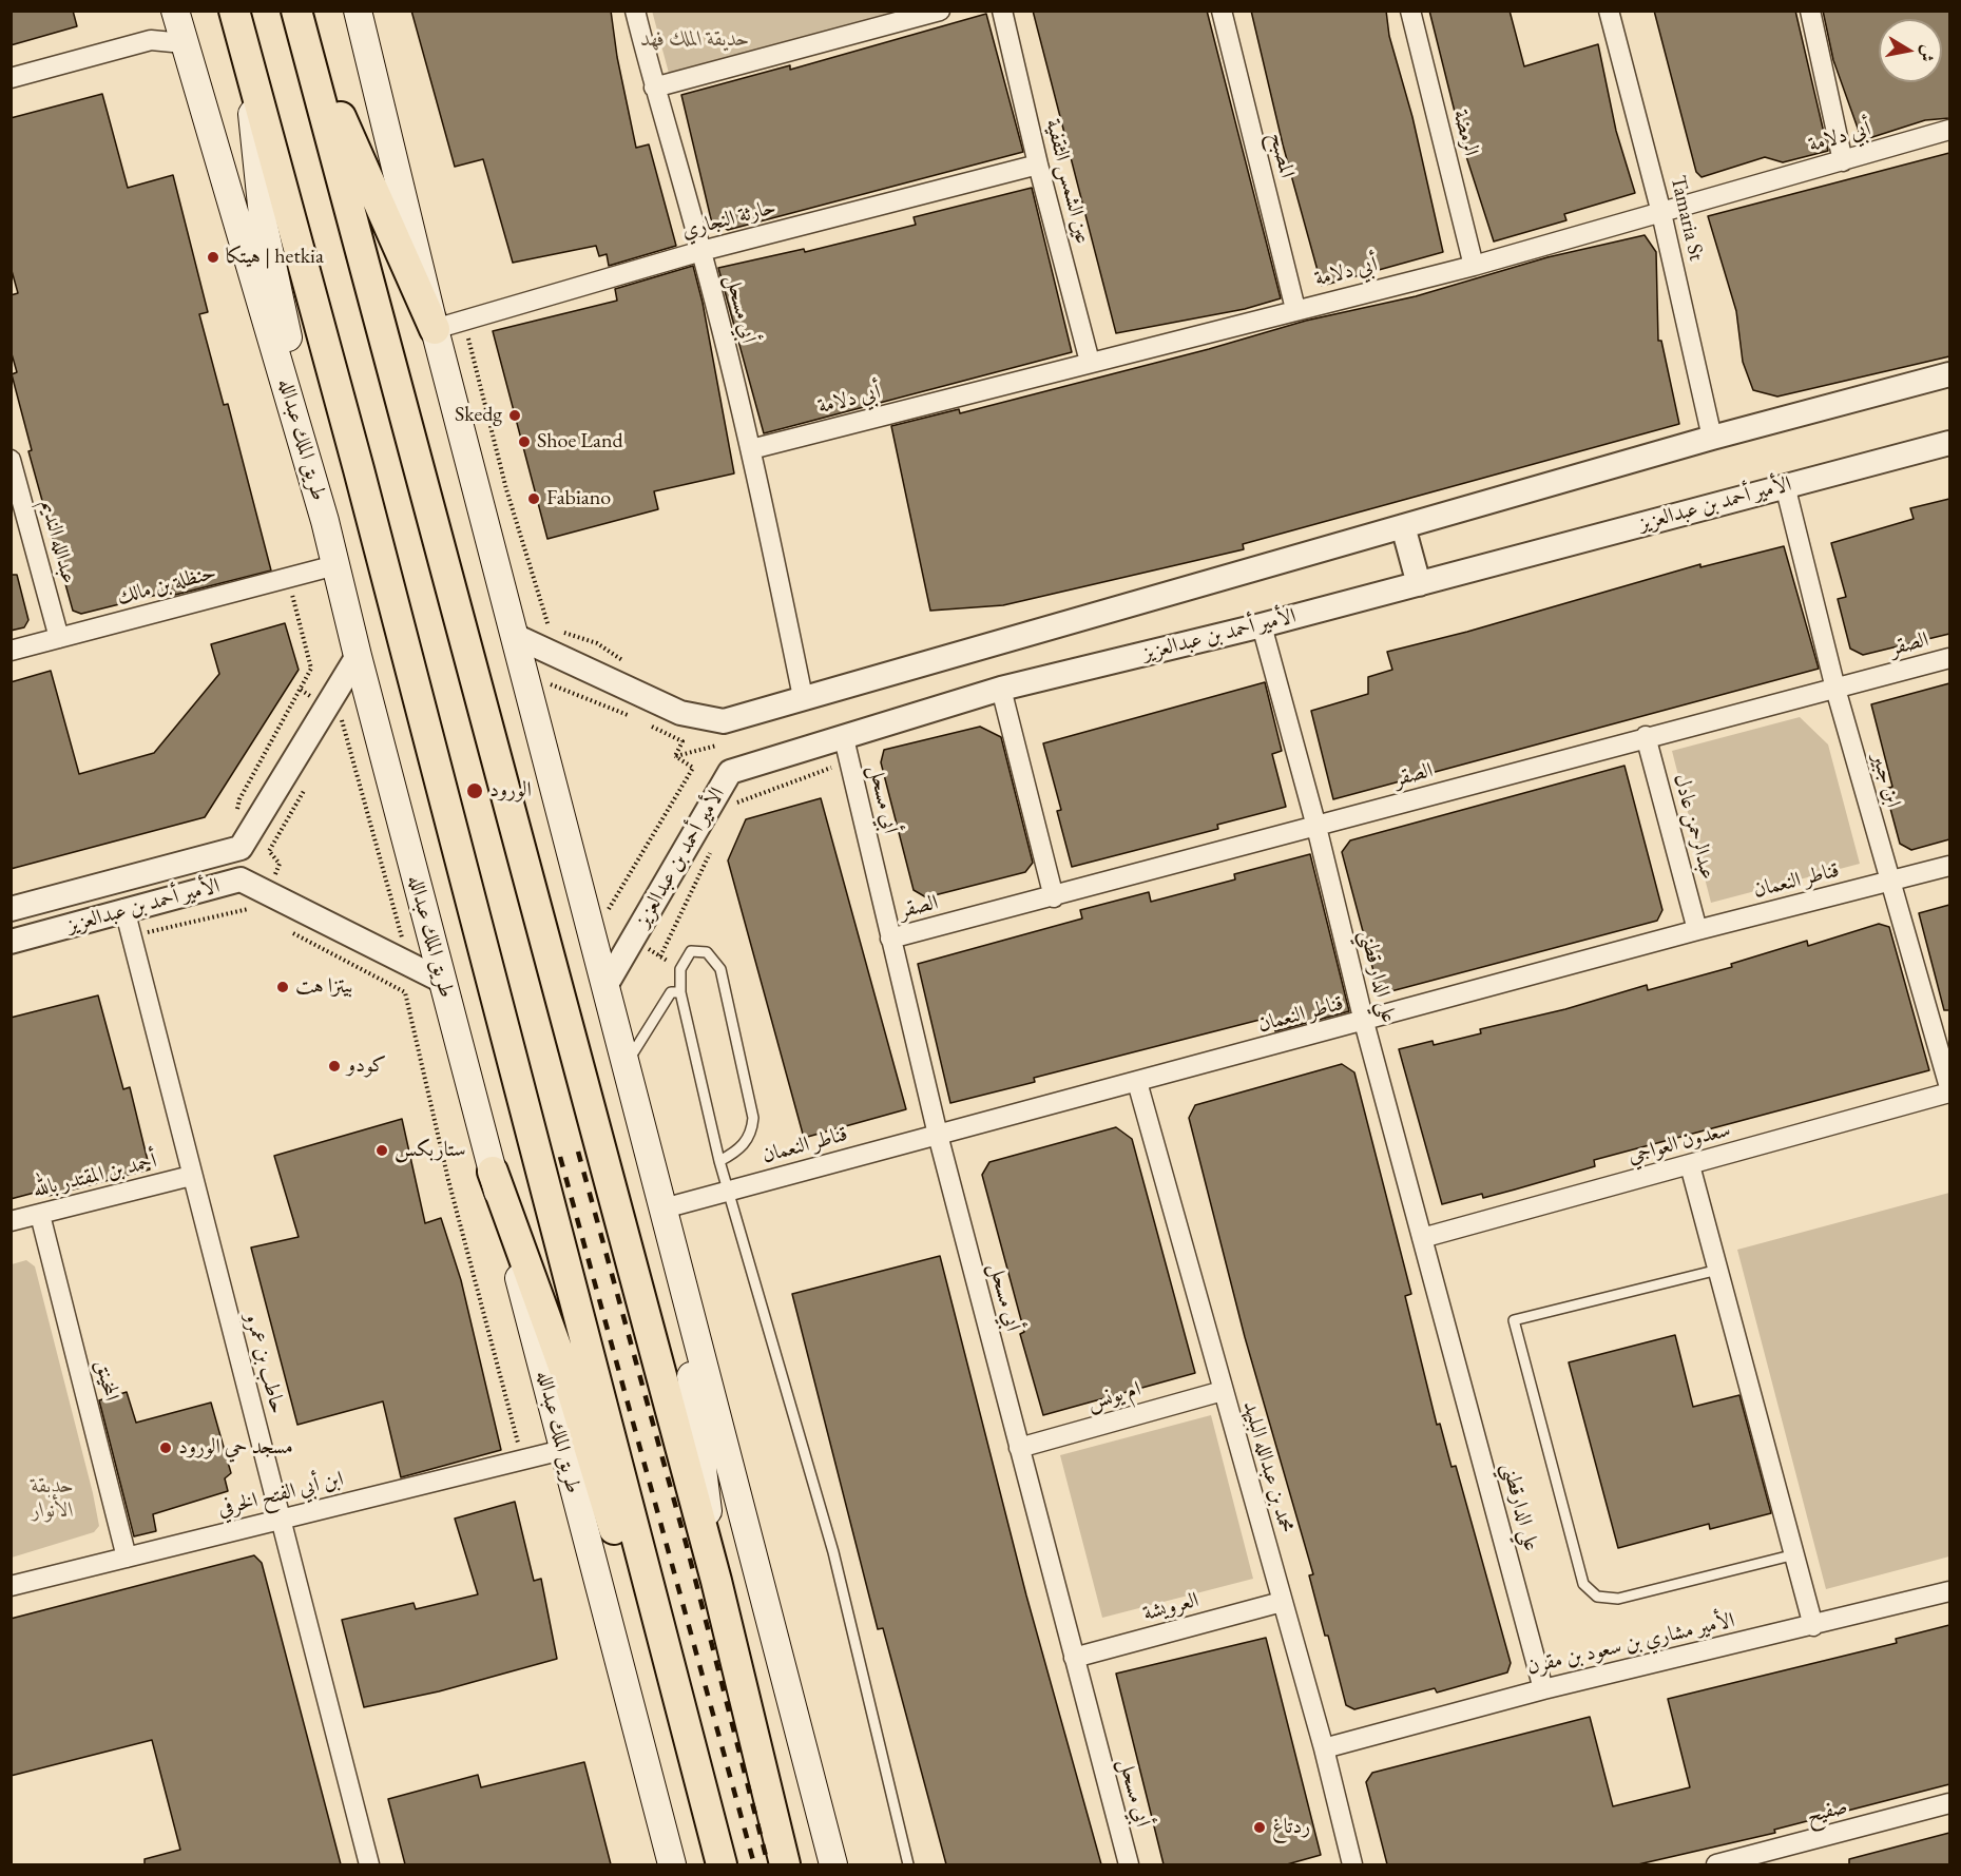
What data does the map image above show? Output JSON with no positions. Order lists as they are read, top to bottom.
{
  "streets": {
    "main road": ["طريق الملك عبدالله"],
    "street": [
      "الرمضة",
      "أبي دلامة",
      "المصبح",
      "عين الشمس الثقفية",
      "Tamaria St",
      "حارثة النجاري",
      "أبي مسحل",
      "الأمير أحمد بن عبدالعزيز",
      "عبدالله النديم",
      "حنظلة بن مالك",
      "الصقر",
      "ابن جبير",
      "عبدالرحمن عادل",
      "قناطر النعمان",
      "علي الدار قطني",
      "سعدون العواجي",
      "أحمد بن المقتدر بالله",
      "حاطب بن عمرو",
      "المخينق",
      "ام يونس",
      "محمد بن عبدالله البليهد",
      "ابن أبي الفتح الخرفي",
      "علي الدارقطني",
      "العرويشة",
      "الأمير مشاري بن سعود بن مقرن",
      "صفيح"
    ]
  },
  "crossings": [
    ["الرمضة", "أبي دلامة"],
    ["أبي دلامة", "المصبح"],
    ["أبي دلامة", "عين الشمس الثقفية"],
    ["أبي دلامة", "Tamaria St"],
    ["أبي دلامة", "أبي مسحل"],
    ["عين الشمس الثقفية", "حارثة النجاري"],
    ["حارثة النجاري", "أبي مسحل"],
    ["أبي مسحل", "الأمير أحمد بن عبدالعزيز"],
    ["أبي مسحل", "الصقر"],
    ["أبي مسحل", "قناطر النعمان"],
    ["أبي مسحل", "ام يونس"],
    ["أبي مسحل", "العرويشة"],
    ["طريق الملك عبدالله", "الأمير أحمد بن عبدالعزيز"],
    ["طريق الملك عبدالله", "حنظلة بن مالك"],
    ["طريق الملك عبدالله", "ابن أبي الفتح الخرفي"],
    ["الأمير أحمد بن عبدالعزيز", "ابن جبير"],
    ["الأمير أحمد بن عبدالعزيز", "علي الدار قطني"],
    ["الأمير أحمد بن عبدالعزيز", "حاطب بن عمرو"],
    ["عبدالله النديم", "حنظلة بن مالك"],
    ["الصقر", "ابن جبير"],
    ["الصقر", "عبدالرحمن عادل"],
    ["الصقر", "علي الدار قطني"],
    ["ابن جبير", "قناطر النعمان"],
    ["عبدالرحمن عادل", "قناطر النعمان"],
    ["قناطر النعمان", "علي الدار قطني"],
    ["قناطر النعمان", "محمد بن عبدالله البليهد"],
    ["علي الدار قطني", "سعدون العواجي"],
    ["علي الدار قطني", "علي الدارقطني"],
    ["أحمد بن المقتدر بالله", "حاطب بن عمرو"],
    ["أحمد بن المقتدر بالله", "المخينق"],
    ["حاطب بن عمرو", "ابن أبي الفتح الخرفي"],
    ["المخينق", "ابن أبي الفتح الخرفي"],
    ["ام يونس", "محمد بن عبدالله البليهد"],
    ["محمد بن عبدالله البليهد", "العرويشة"],
    ["محمد بن عبدالله البليهد", "الأمير مشاري بن سعود بن مقرن"],
    ["علي الدارقطني", "الأمير مشاري بن سعود بن مقرن"]
  ],
  "parks": ["حديقة الملك فهد", "حديقة الأنوار"],
  "places": [
    "هيتكا | hetkia",
    "Skedg",
    "Shoe Land",
    "Fabiano",
    "الورود",
    "بيتزا هت",
    "كودو",
    "ستاربكس",
    "مسجد حي الورود",
    "ردتاغ"
  ],
  "north": "right"
}
